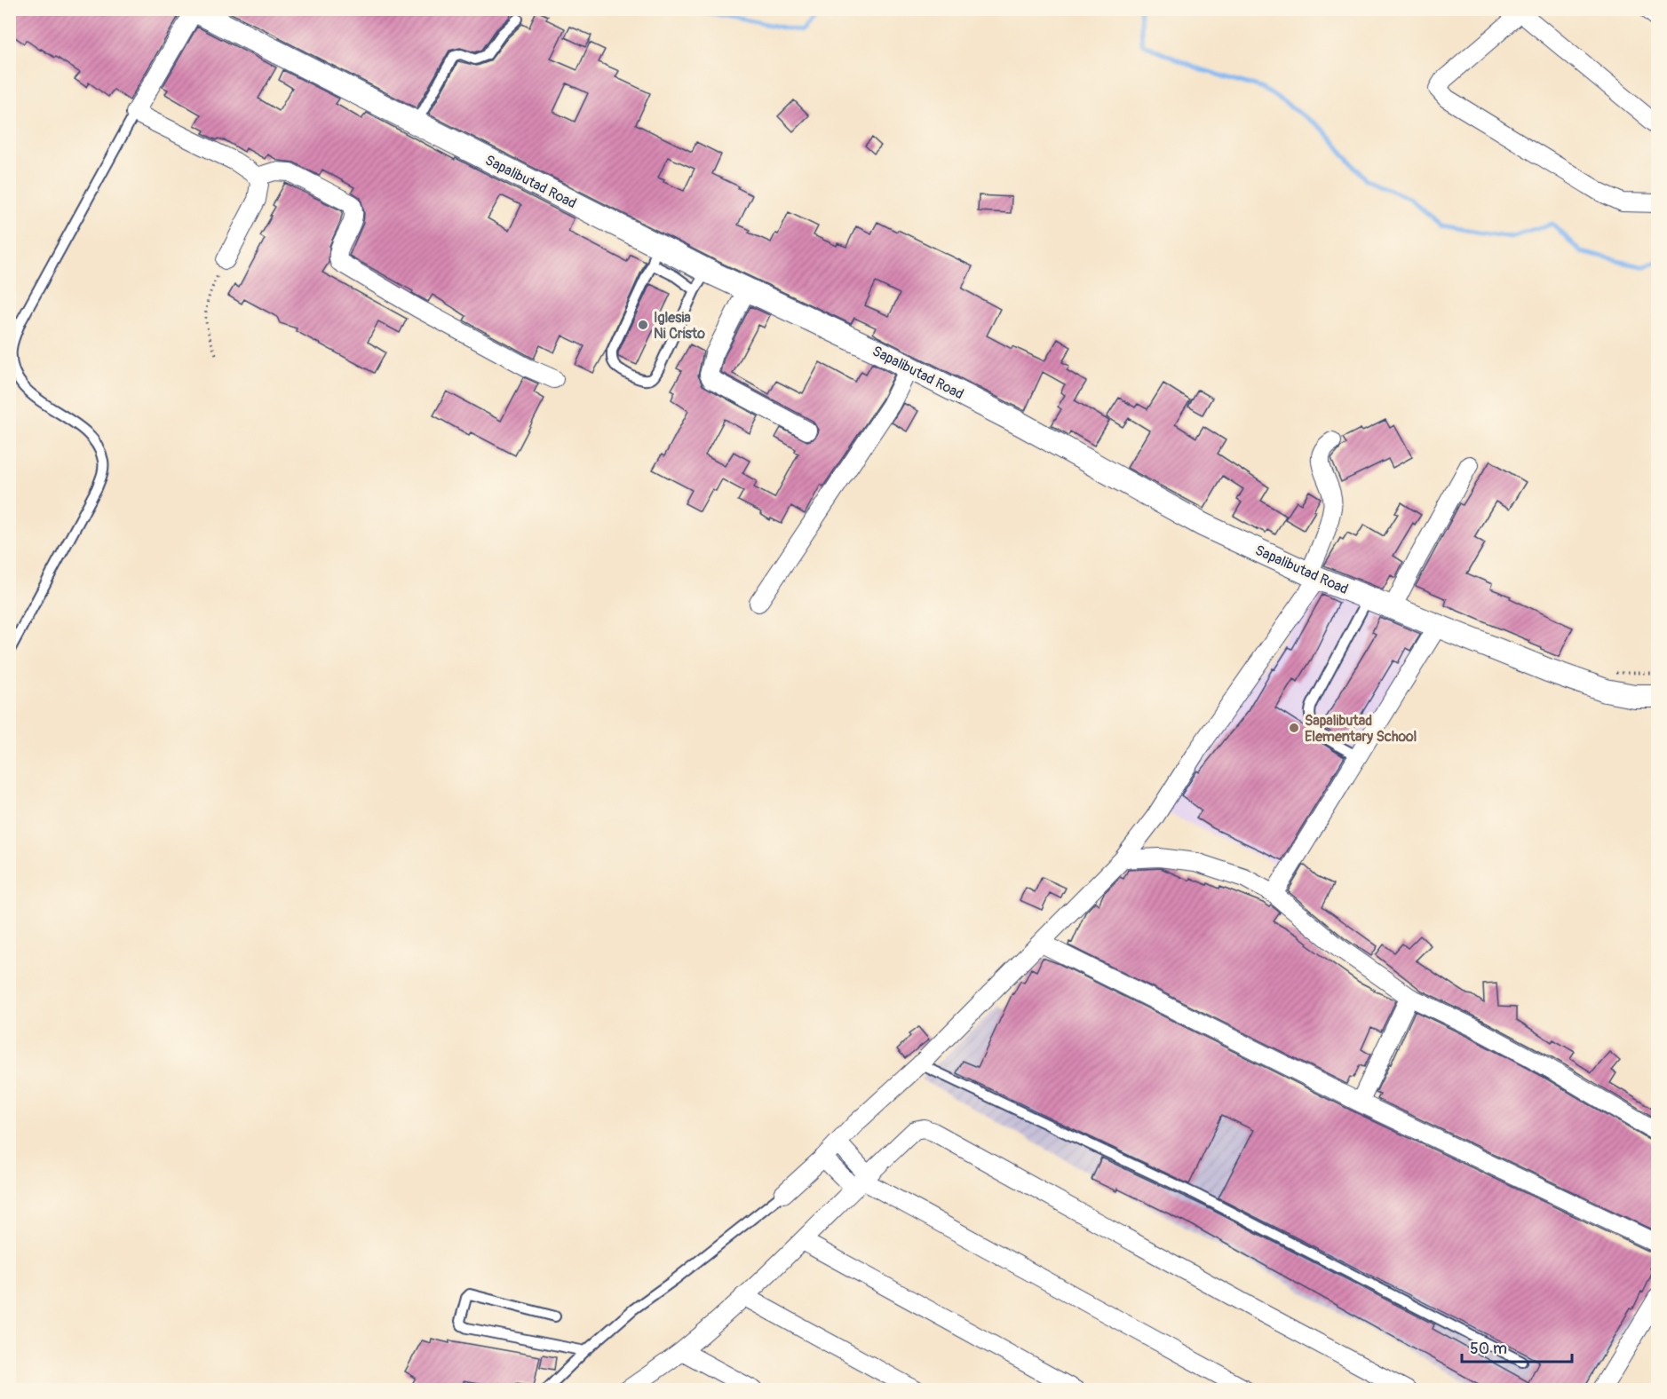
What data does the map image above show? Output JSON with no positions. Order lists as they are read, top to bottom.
{
  "streets": {
    "street": ["Sapalibutad Road"]
  },
  "places": ["Iglesia Ni Cristo", "Sapalibutad Elementary School"],
  "scale_bar": "50 m"
}
